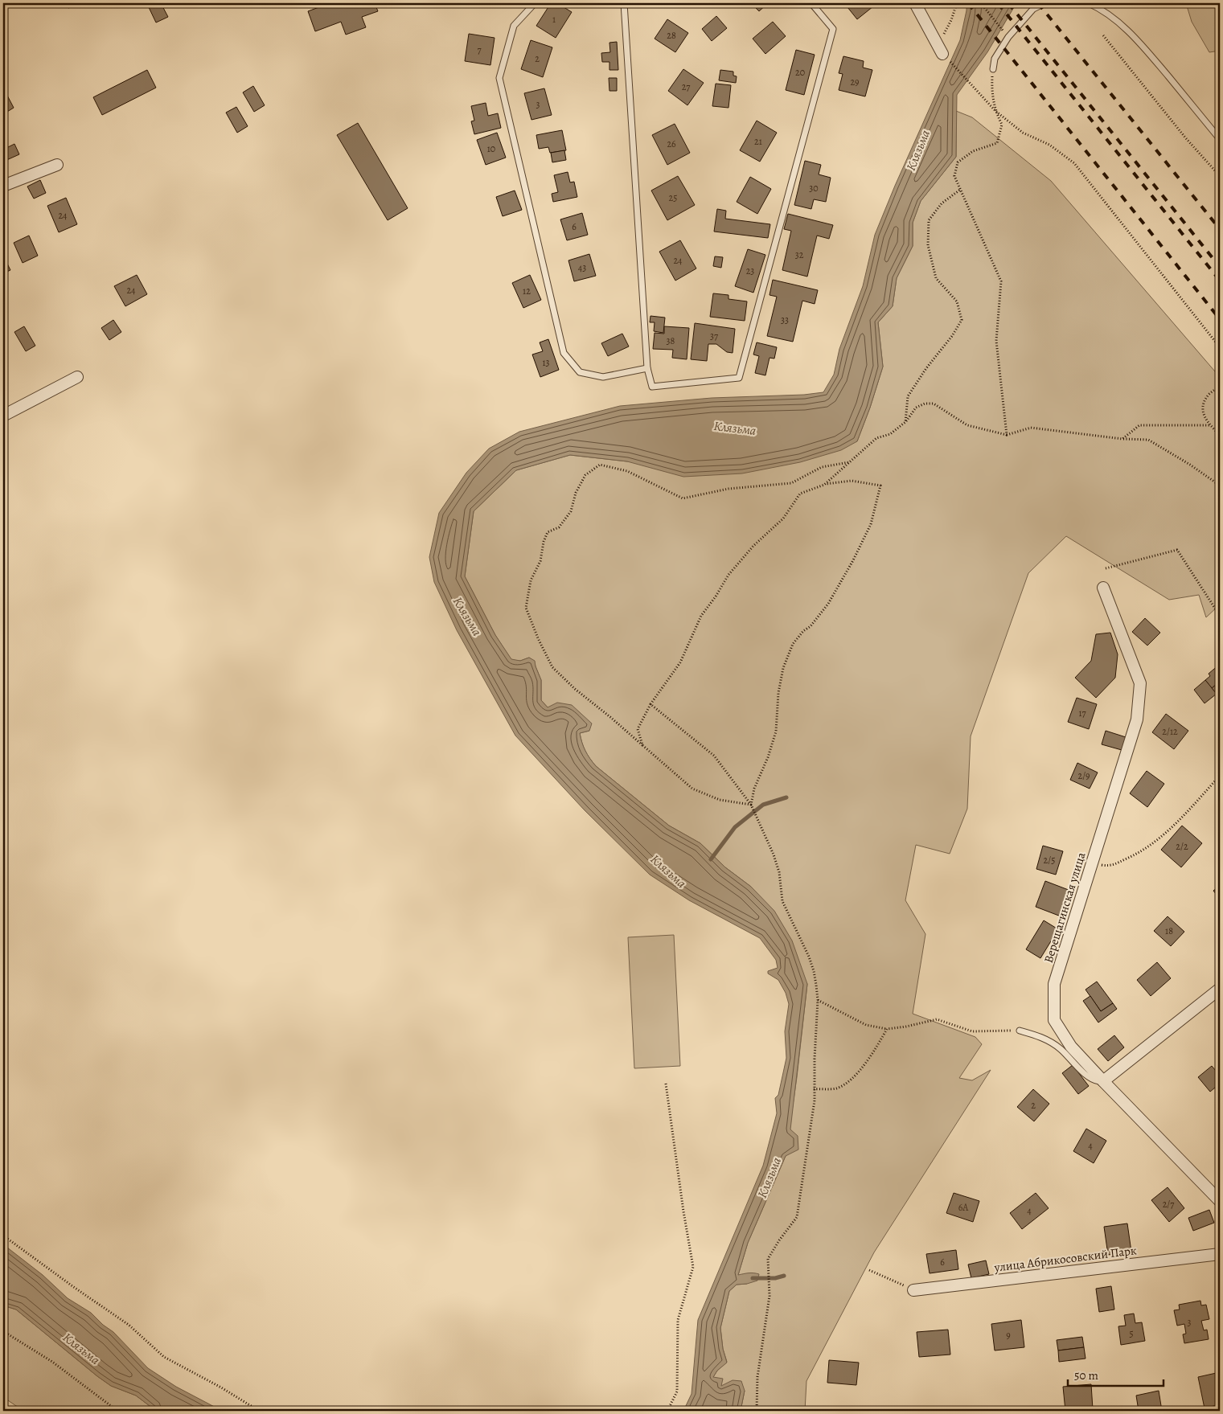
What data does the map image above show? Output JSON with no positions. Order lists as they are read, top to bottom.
{
  "streets": {
    "street": ["Верещагинская улица", "улица Абрикосовский Парк"]
  },
  "water": ["Клязьма"],
  "house_numbers": [
    "1",
    "28",
    "7",
    "2",
    "20",
    "29",
    "27",
    "3",
    "21",
    "26",
    "10",
    "30",
    "25",
    "24",
    "6",
    "32",
    "24",
    "43",
    "23",
    "24",
    "12",
    "33",
    "37",
    "38",
    "13",
    "17",
    "2/12",
    "2/9",
    "2/2",
    "2/5",
    "18",
    "2",
    "4",
    "2/7",
    "6А",
    "4",
    "6",
    "3",
    "5",
    "9"
  ],
  "scale_bar": "50 m"
}
